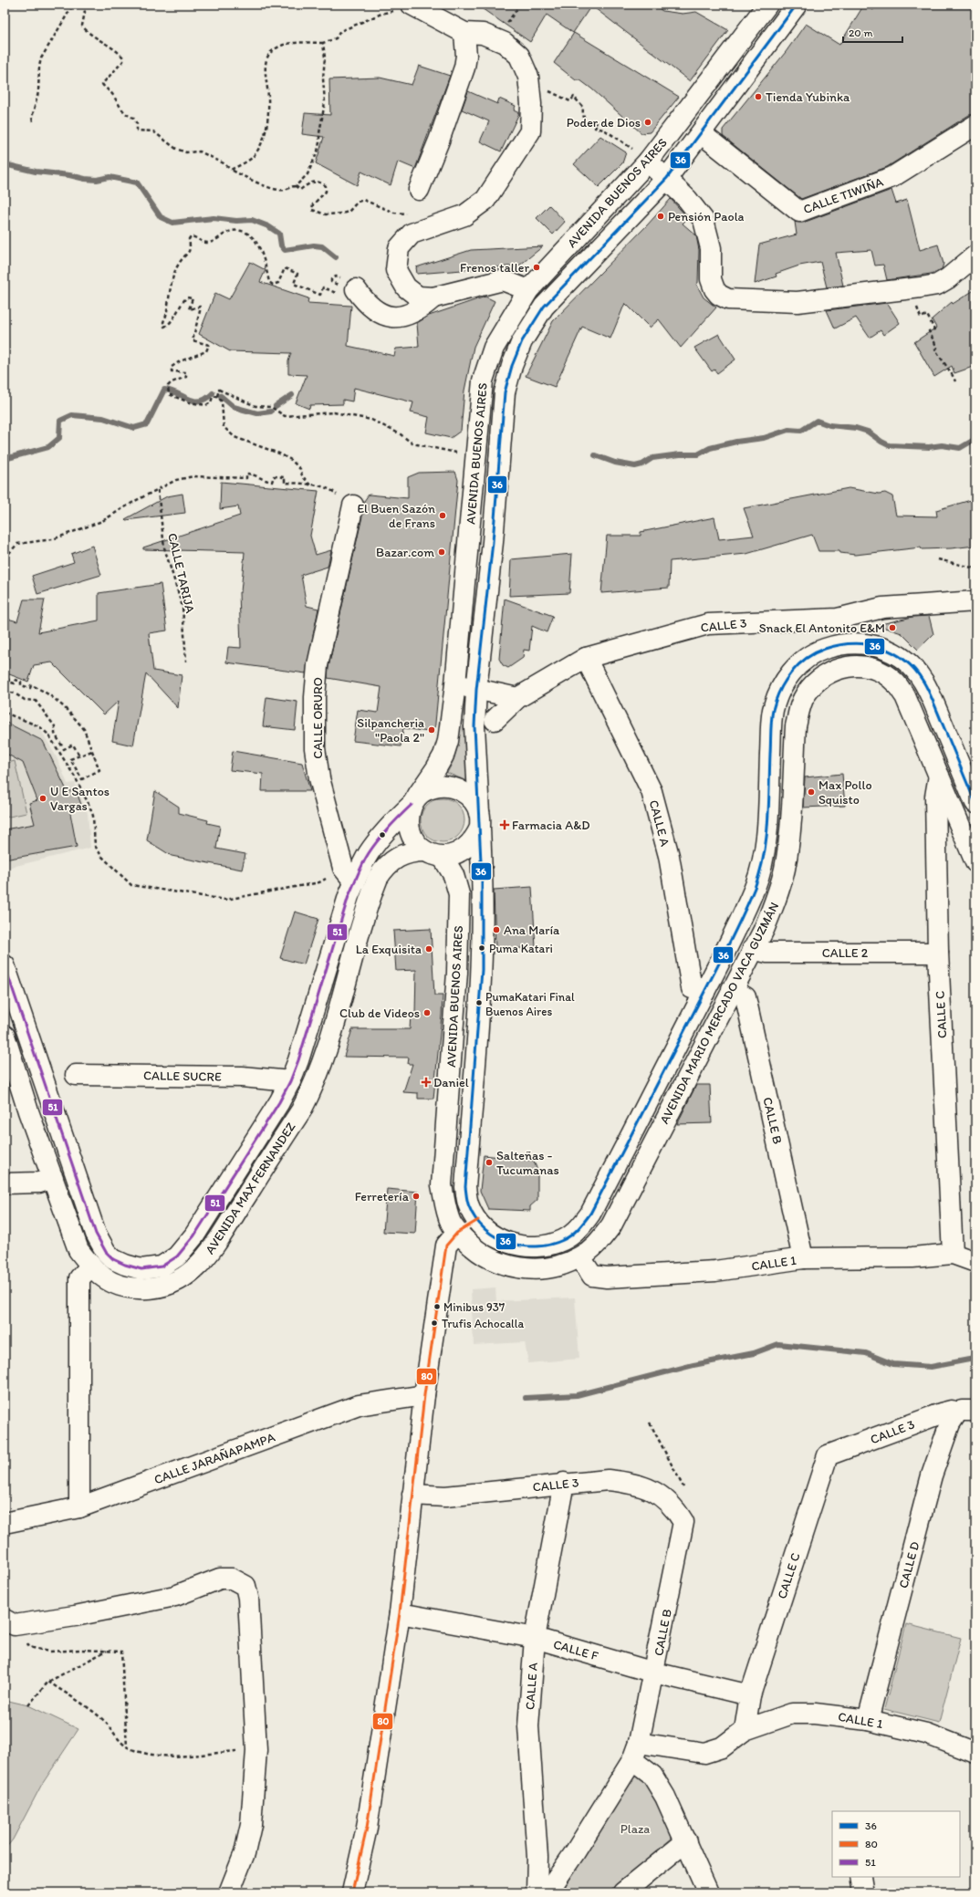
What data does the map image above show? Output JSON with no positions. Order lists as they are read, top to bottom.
{
  "streets": {
    "street": [
      "AVENIDA BUENOS AIRES",
      "CALLE TIWIÑA",
      "CALLE 3",
      "CALLE ORURO",
      "CALLE A",
      "CALLE 2",
      "AVENIDA MARIO MERCADO VACA GUZMÁN",
      "CALLE C",
      "CALLE SUCRE",
      "CALLE B",
      "AVENIDA MAX FERNANDEZ",
      "CALLE 1",
      "CALLE JARAÑAPAMPA",
      "CALLE D",
      "CALLE F"
    ],
    "path": ["CALLE TARIJA"]
  },
  "crossings": [
    ["AVENIDA BUENOS AIRES", "CALLE TIWIÑA"],
    ["AVENIDA BUENOS AIRES", "AVENIDA MARIO MERCADO VACA GUZMÁN"],
    ["AVENIDA BUENOS AIRES", "AVENIDA MAX FERNANDEZ"],
    ["CALLE 3", "CALLE A"],
    ["CALLE 3", "CALLE C"],
    ["CALLE 3", "CALLE B"],
    ["CALLE 3", "CALLE D"],
    ["CALLE ORURO", "AVENIDA MAX FERNANDEZ"],
    ["CALLE A", "AVENIDA MARIO MERCADO VACA GUZMÁN"],
    ["CALLE A", "CALLE F"],
    ["CALLE 2", "AVENIDA MARIO MERCADO VACA GUZMÁN"],
    ["CALLE 2", "CALLE C"],
    ["AVENIDA MARIO MERCADO VACA GUZMÁN", "CALLE C"],
    ["AVENIDA MARIO MERCADO VACA GUZMÁN", "CALLE B"],
    ["AVENIDA MARIO MERCADO VACA GUZMÁN", "CALLE 1"],
    ["CALLE C", "CALLE 1"],
    ["CALLE C", "CALLE F"],
    ["CALLE SUCRE", "AVENIDA MAX FERNANDEZ"],
    ["CALLE B", "CALLE 1"],
    ["CALLE B", "CALLE F"],
    ["CALLE 1", "CALLE D"]
  ],
  "parks": ["Plaza"],
  "places": {
    "other": [
      "Tienda Yubinka",
      "Poder de Dios",
      "Pensión Paola",
      "Frenos taller",
      "El Buen Sazón de Frans",
      "Bazar.com",
      "Snack El Antonito E&M",
      "Silpancheria \"Paola 2\"",
      "Max Pollo Squisto",
      "U E Santos Vargas",
      "Ana María",
      "Puma Katari",
      "La Exquisita",
      "PumaKatari Final Buenos Aires",
      "Club de Videos",
      "Salteñas - Tucumanas",
      "Ferretería",
      "Minibus 937",
      "Trufis Achocalla"
    ],
    "health": ["Farmacia A&D", "Daniel"]
  },
  "lines": ["transit line 36", "transit line 51", "transit line 80"],
  "legend": ["36", "80", "51"],
  "scale_bar": "20 m"
}
